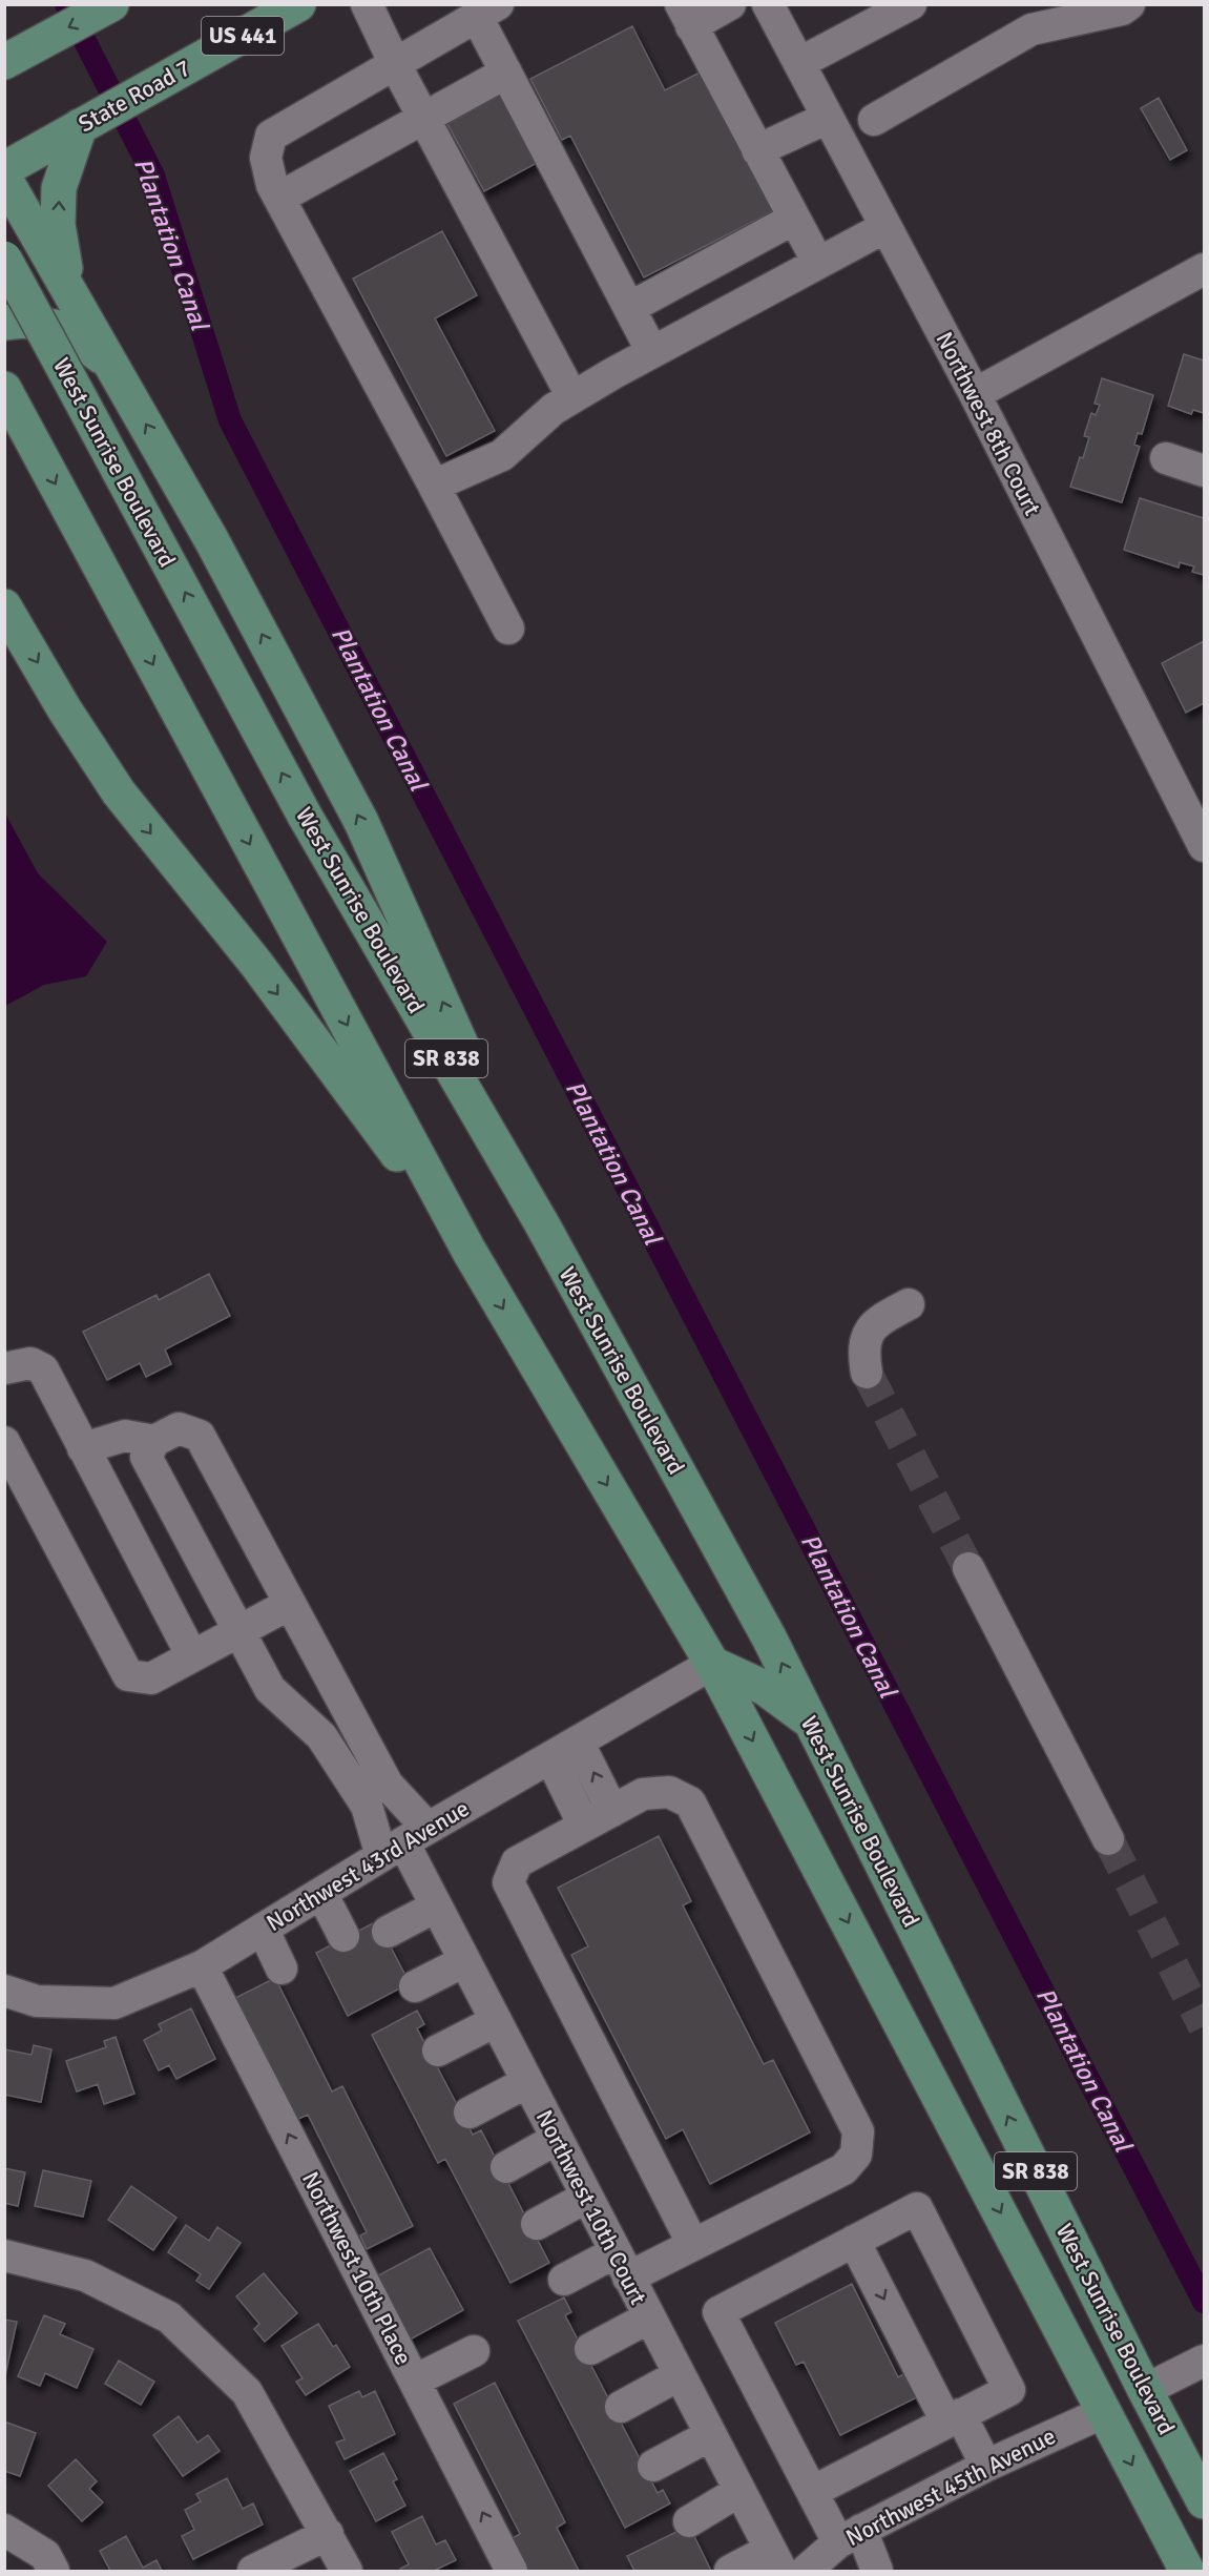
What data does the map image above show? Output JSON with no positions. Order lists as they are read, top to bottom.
{
  "streets": {
    "main road": [
      "US 441",
      "State Road 7",
      "West Sunrise Boulevard",
      "SR 838"
    ],
    "street": [
      "Northwest 8th Court",
      "Northwest 43rd Avenue",
      "Northwest 10th Court",
      "Northwest 10th Place",
      "Northwest 45th Avenue"
    ]
  },
  "crossings": [
    ["West Sunrise Boulevard", "Northwest 43rd Avenue"],
    ["West Sunrise Boulevard", "Northwest 45th Avenue"],
    ["Northwest 43rd Avenue", "Northwest 10th Court"],
    ["Northwest 43rd Avenue", "Northwest 10th Place"]
  ],
  "one_way": ["Northwest 10th Place"],
  "water": ["Plantation Canal"]
}
